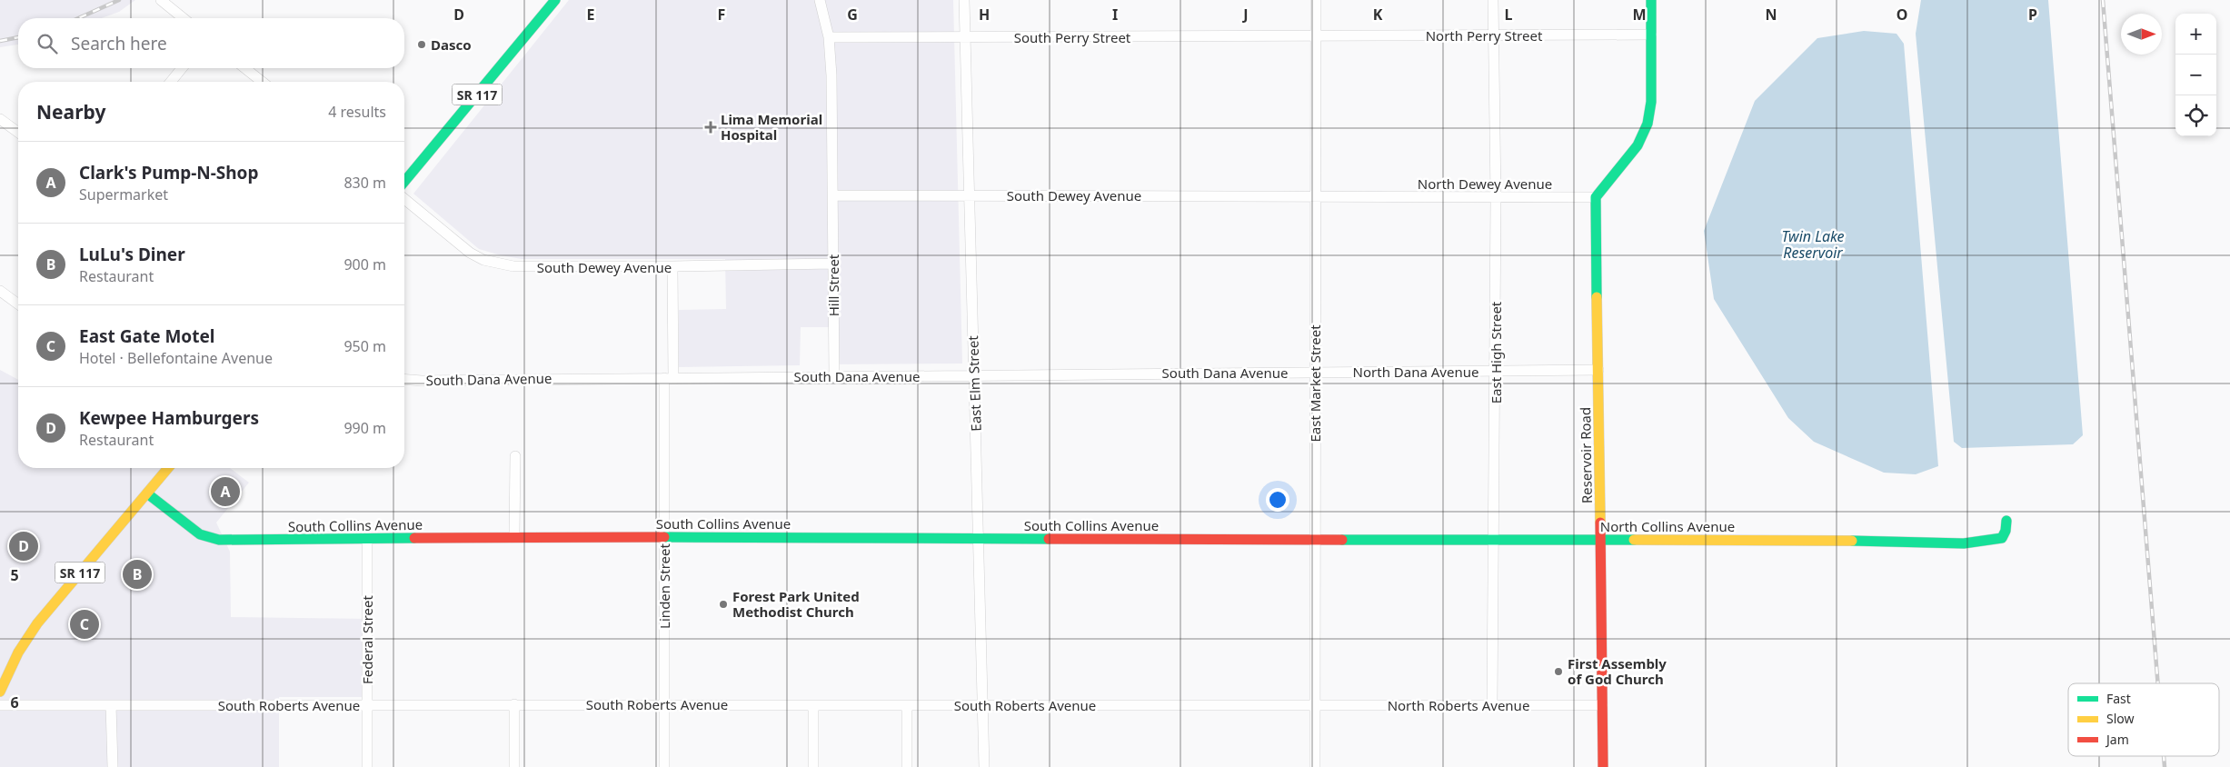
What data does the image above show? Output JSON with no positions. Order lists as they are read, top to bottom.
{
  "streets": {
    "street": [
      "North Perry Street",
      "South Perry Street",
      "SR 117",
      "North Dewey Avenue",
      "South Dewey Avenue",
      "Hill Street",
      "East High Street",
      "North Dana Avenue",
      "South Dana Avenue",
      "East Elm Street",
      "East Market Street",
      "Reservoir Road",
      "South Collins Avenue",
      "North Collins Avenue",
      "Linden Street",
      "Federal Street",
      "South Roberts Avenue",
      "North Roberts Avenue"
    ]
  },
  "crossings": [
    ["North Perry Street", "South Perry Street"],
    ["North Perry Street", "East High Street"],
    ["North Perry Street", "East Market Street"],
    ["South Perry Street", "Hill Street"],
    ["South Perry Street", "East Elm Street"],
    ["South Perry Street", "East Market Street"],
    ["SR 117", "South Collins Avenue"],
    ["North Dewey Avenue", "South Dewey Avenue"],
    ["North Dewey Avenue", "East High Street"],
    ["North Dewey Avenue", "East Market Street"],
    ["North Dewey Avenue", "Reservoir Road"],
    ["South Dewey Avenue", "Hill Street"],
    ["South Dewey Avenue", "East Elm Street"],
    ["South Dewey Avenue", "East Market Street"],
    ["South Dewey Avenue", "Linden Street"],
    ["Hill Street", "South Dana Avenue"],
    ["East High Street", "North Dana Avenue"],
    ["East High Street", "North Collins Avenue"],
    ["East High Street", "North Roberts Avenue"],
    ["North Dana Avenue", "South Dana Avenue"],
    ["North Dana Avenue", "East Market Street"],
    ["North Dana Avenue", "Reservoir Road"],
    ["South Dana Avenue", "East Elm Street"],
    ["South Dana Avenue", "East Market Street"],
    ["South Dana Avenue", "Linden Street"],
    ["East Elm Street", "South Collins Avenue"],
    ["East Elm Street", "South Roberts Avenue"],
    ["East Market Street", "South Collins Avenue"],
    ["East Market Street", "North Collins Avenue"],
    ["East Market Street", "South Roberts Avenue"],
    ["East Market Street", "North Roberts Avenue"],
    ["Reservoir Road", "North Collins Avenue"],
    ["Reservoir Road", "North Roberts Avenue"],
    ["South Collins Avenue", "North Collins Avenue"],
    ["South Collins Avenue", "Linden Street"],
    ["South Collins Avenue", "Federal Street"],
    ["Linden Street", "South Roberts Avenue"],
    ["Federal Street", "South Roberts Avenue"],
    ["South Roberts Avenue", "North Roberts Avenue"]
  ],
  "water": ["Twin Lake Reservoir"],
  "places": {
    "other": ["Dasco", "Forest Park United Methodist Church", "First Assembly of God Church"],
    "health": ["Lima Memorial Hospital"]
  },
  "legend": ["Fast", "Slow", "Jam"],
  "north": "right",
  "page": {
    "map_buttons": ["+", "−"],
    "search": "Search here",
    "heading": ["Nearby", "4 results"],
    "list": [
      {
        "mark": "A",
        "name": "Clark's Pump-N-Shop",
        "note": "Supermarket",
        "value": "830 m"
      },
      {
        "mark": "B",
        "name": "LuLu's Diner",
        "note": "Restaurant",
        "value": "900 m"
      },
      {
        "mark": "C",
        "name": "East Gate Motel",
        "note": "Hotel · Bellefontaine Avenue",
        "value": "950 m"
      },
      {
        "mark": "D",
        "name": "Kewpee Hamburgers",
        "note": "Restaurant",
        "value": "990 m"
      }
    ],
    "pins": [
      "A",
      "D",
      "B",
      "C"
    ]
  },
  "grid": {
    "columns": [
      "D",
      "E",
      "F",
      "G",
      "H",
      "I",
      "J",
      "K",
      "L",
      "M",
      "N",
      "O",
      "P"
    ],
    "rows": ["5", "6"]
  }
}
